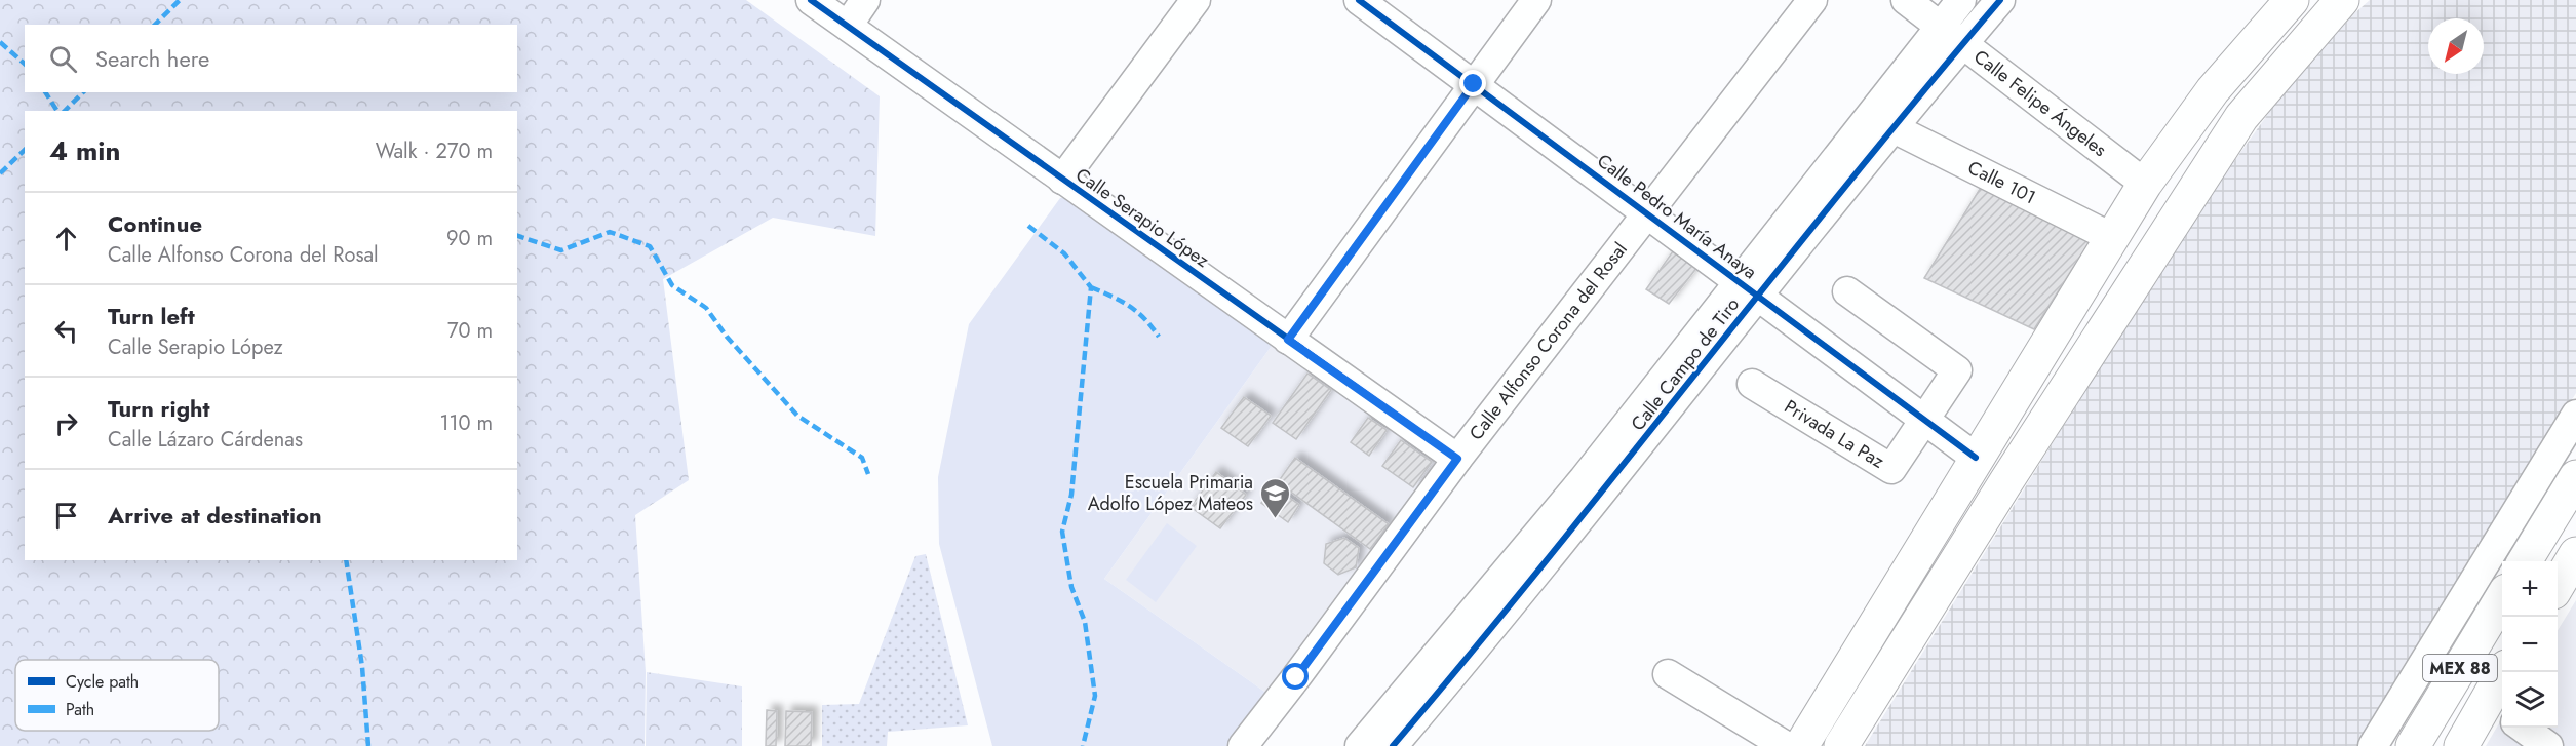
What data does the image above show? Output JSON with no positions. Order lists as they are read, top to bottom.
{
  "streets": {
    "main road": ["MEX 88"],
    "street": [
      "Calle Felipe Ángeles",
      "Calle 101",
      "Calle Pedro María Anaya",
      "Calle Serapio López",
      "Calle Alfonso Corona del Rosal",
      "Calle Campo de Tiro",
      "Privada La Paz"
    ]
  },
  "crossings": [
    ["Calle Felipe Ángeles", "Calle Campo de Tiro"],
    ["Calle 101", "Calle Campo de Tiro"],
    ["Calle Pedro María Anaya", "Calle Alfonso Corona del Rosal"],
    ["Calle Pedro María Anaya", "Calle Campo de Tiro"],
    ["Calle Pedro María Anaya", "Privada La Paz"],
    ["Calle Serapio López", "Calle Alfonso Corona del Rosal"]
  ],
  "places": {
    "school or university": ["Escuela Primaria Adolfo López Mateos"]
  },
  "legend": ["Cycle path", "Path"],
  "north": "bottom left",
  "page": {
    "search": "Search here",
    "heading": ["4 min", "Walk · 270 m"],
    "list": [
      ["Continue", "Calle Alfonso Corona del Rosal", "90 m"],
      ["Turn left", "Calle Serapio López", "70 m"],
      ["Turn right", "Calle Lázaro Cárdenas", "110 m"],
      "Arrive at destination"
    ],
    "map_buttons": ["+", "−"]
  }
}
